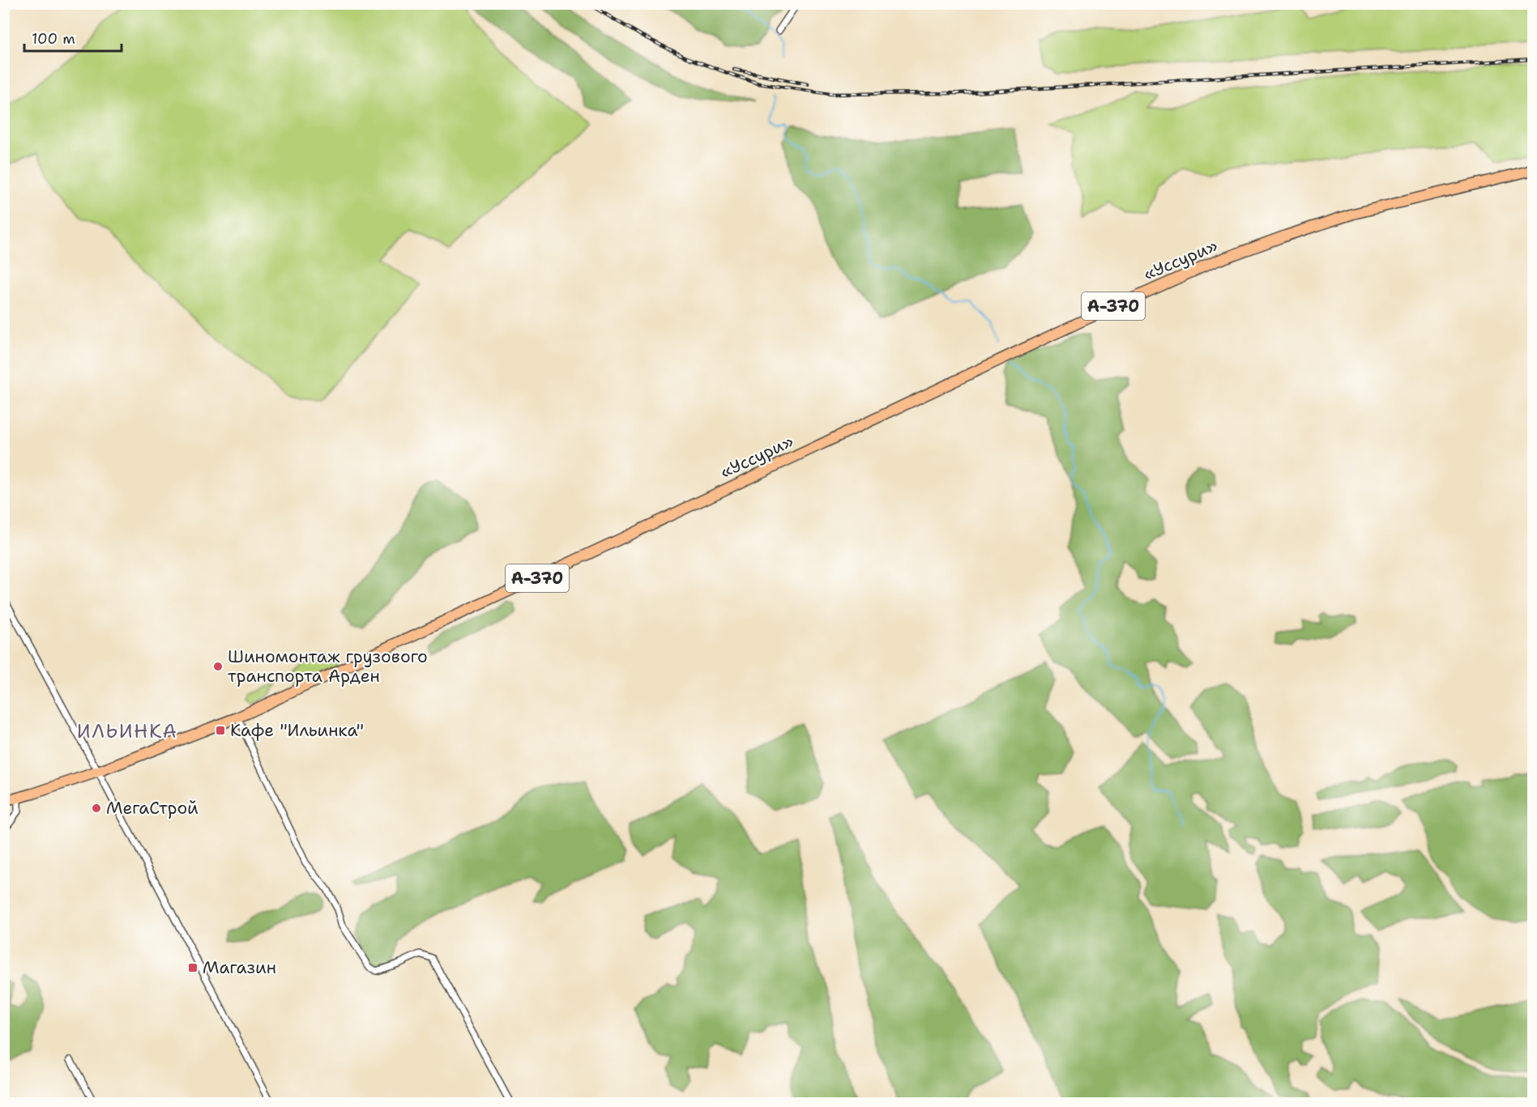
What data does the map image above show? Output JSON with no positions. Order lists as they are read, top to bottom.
{
  "streets": {
    "highway": ["«Уссури»", "А-370"]
  },
  "districts": ["ИЛЬИНКА"],
  "places": {
    "other": ["Шиномонтаж грузового транспорта Арден", "МегаСтрой"],
    "transit": ["Кафе \"Ильинка\"", "Магазин"]
  },
  "scale_bar": "100 m"
}
